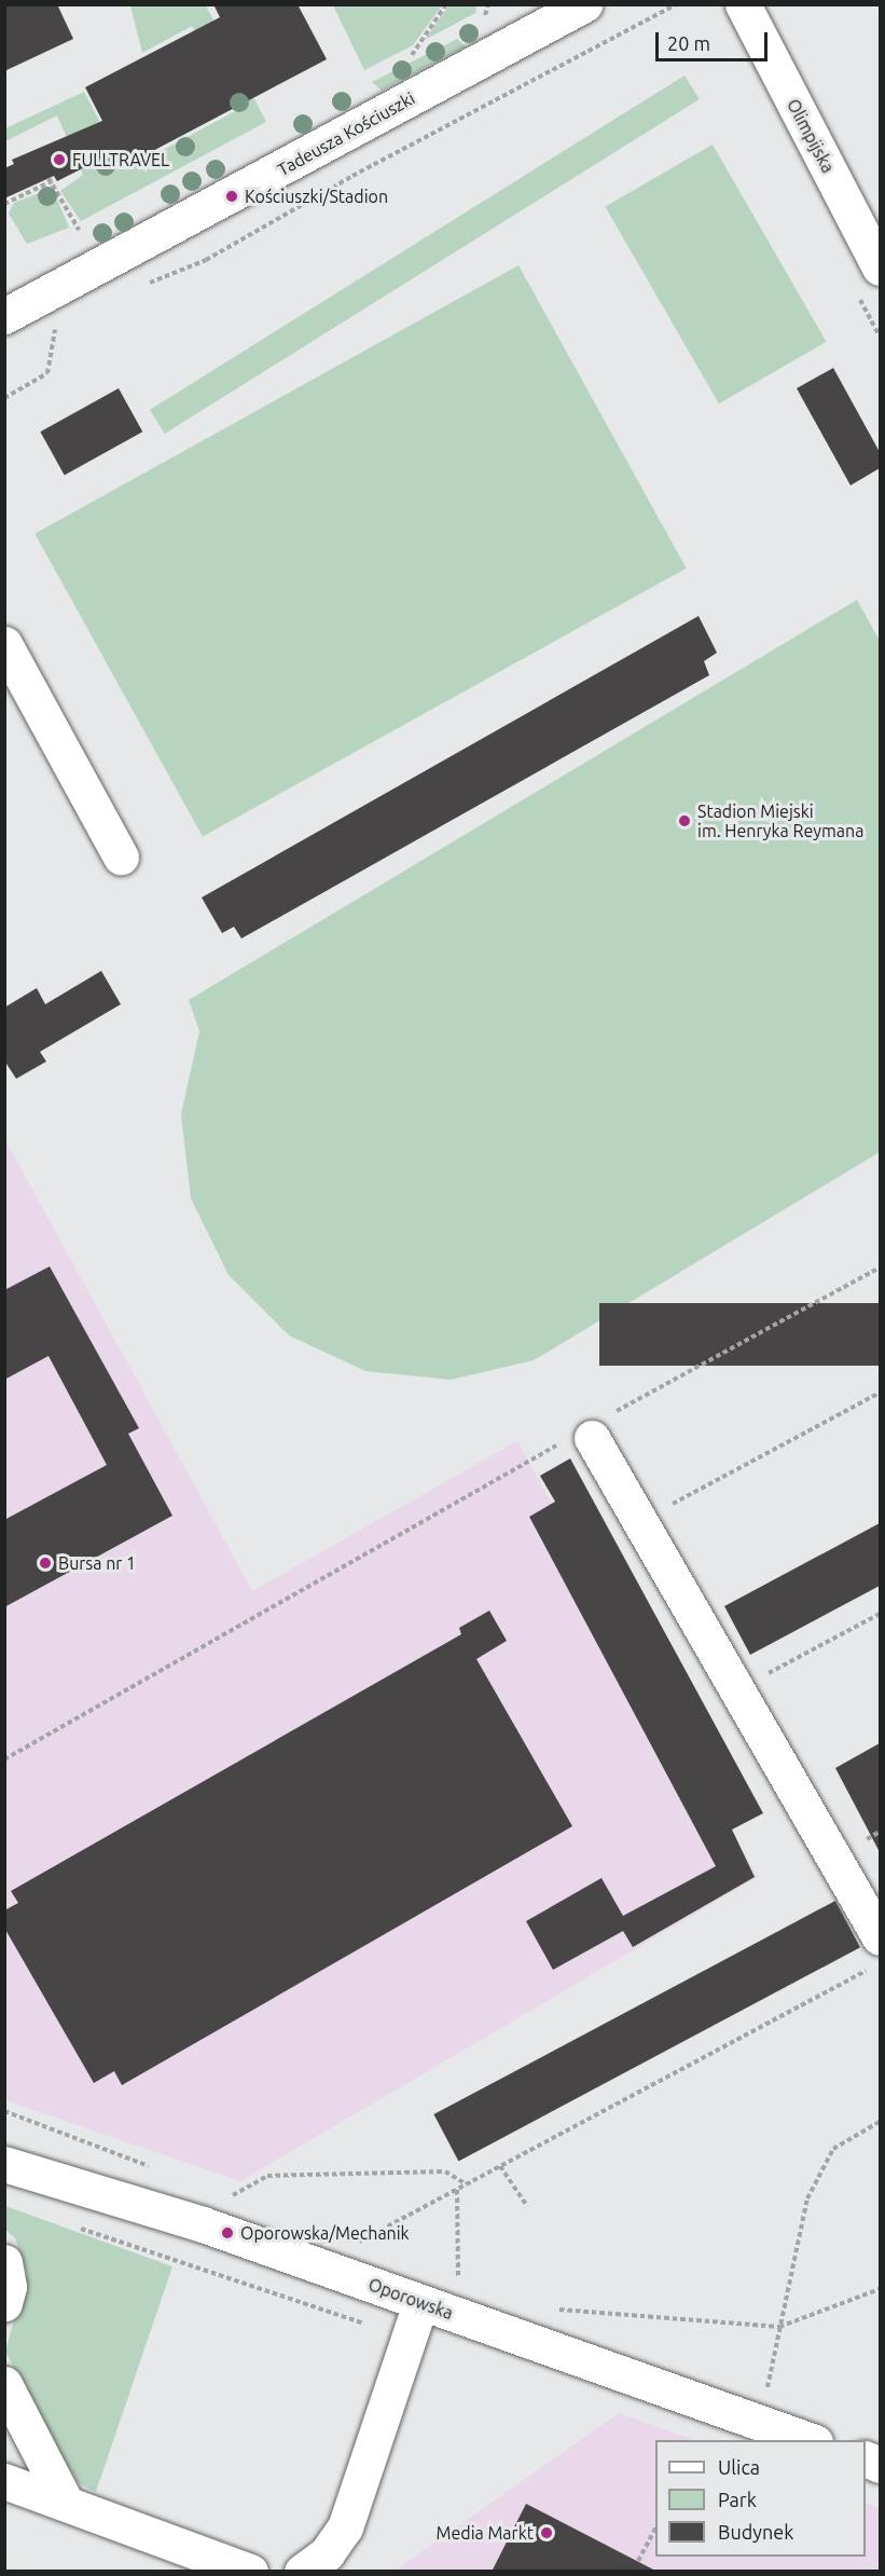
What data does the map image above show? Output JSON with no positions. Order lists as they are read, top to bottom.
{
  "streets": {
    "street": ["Tadeusza Kościuszki", "Olimpijska", "Oporowska"]
  },
  "places": [
    "FULLTRAVEL",
    "Kościuszki/Stadion",
    "Stadion Miejski im. Henryka Reymana",
    "Bursa nr 1",
    "Oporowska/Mechanik",
    "Media Markt"
  ],
  "legend": ["Ulica", "Park", "Budynek"],
  "scale_bar": "20 m"
}
